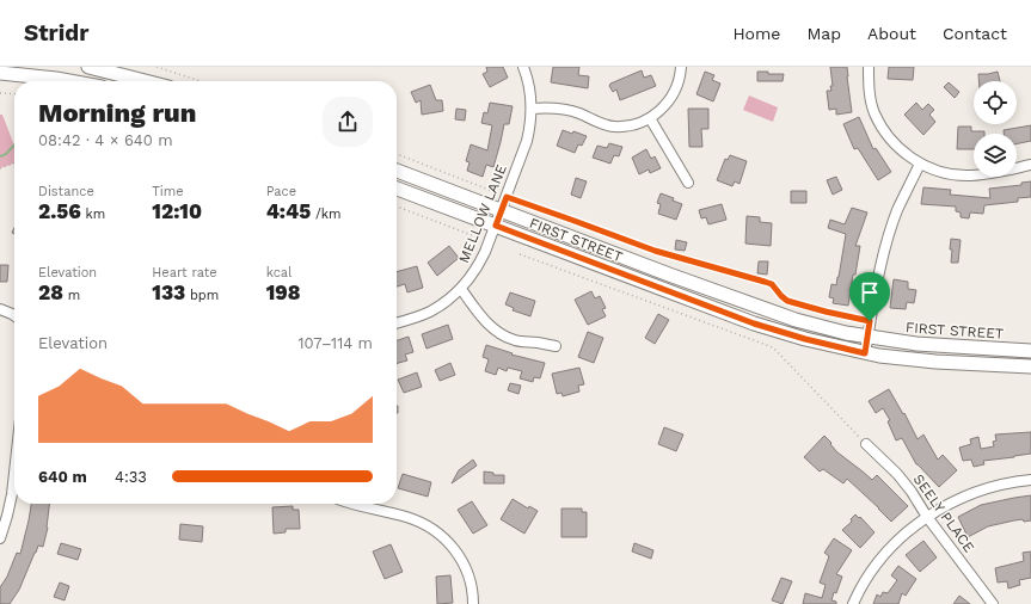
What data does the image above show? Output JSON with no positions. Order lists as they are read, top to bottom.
{
  "streets": {
    "main road": ["FIRST STREET"],
    "street": ["MELLOW LANE", "SEELY PLACE"]
  },
  "crossings": [
    ["MELLOW LANE", "FIRST STREET"]
  ],
  "page": {
    "header": "Stridr",
    "nav": [
      "Home",
      "Map",
      "About",
      "Contact"
    ],
    "heading": ["Morning run", "08:42 · 4 × 640 m"],
    "stats": [
      ["Distance", "2.56 km"],
      ["Time", "12:10"],
      ["Pace", "4:45 /km"],
      ["Elevation", "28 m"],
      ["Heart rate", "133 bpm"],
      ["kcal", "198"]
    ],
    "chart": ["Elevation", "107–114 m"],
    "list": [
      {
        "name": "640 m",
        "note": "4:33"
      }
    ]
  }
}
